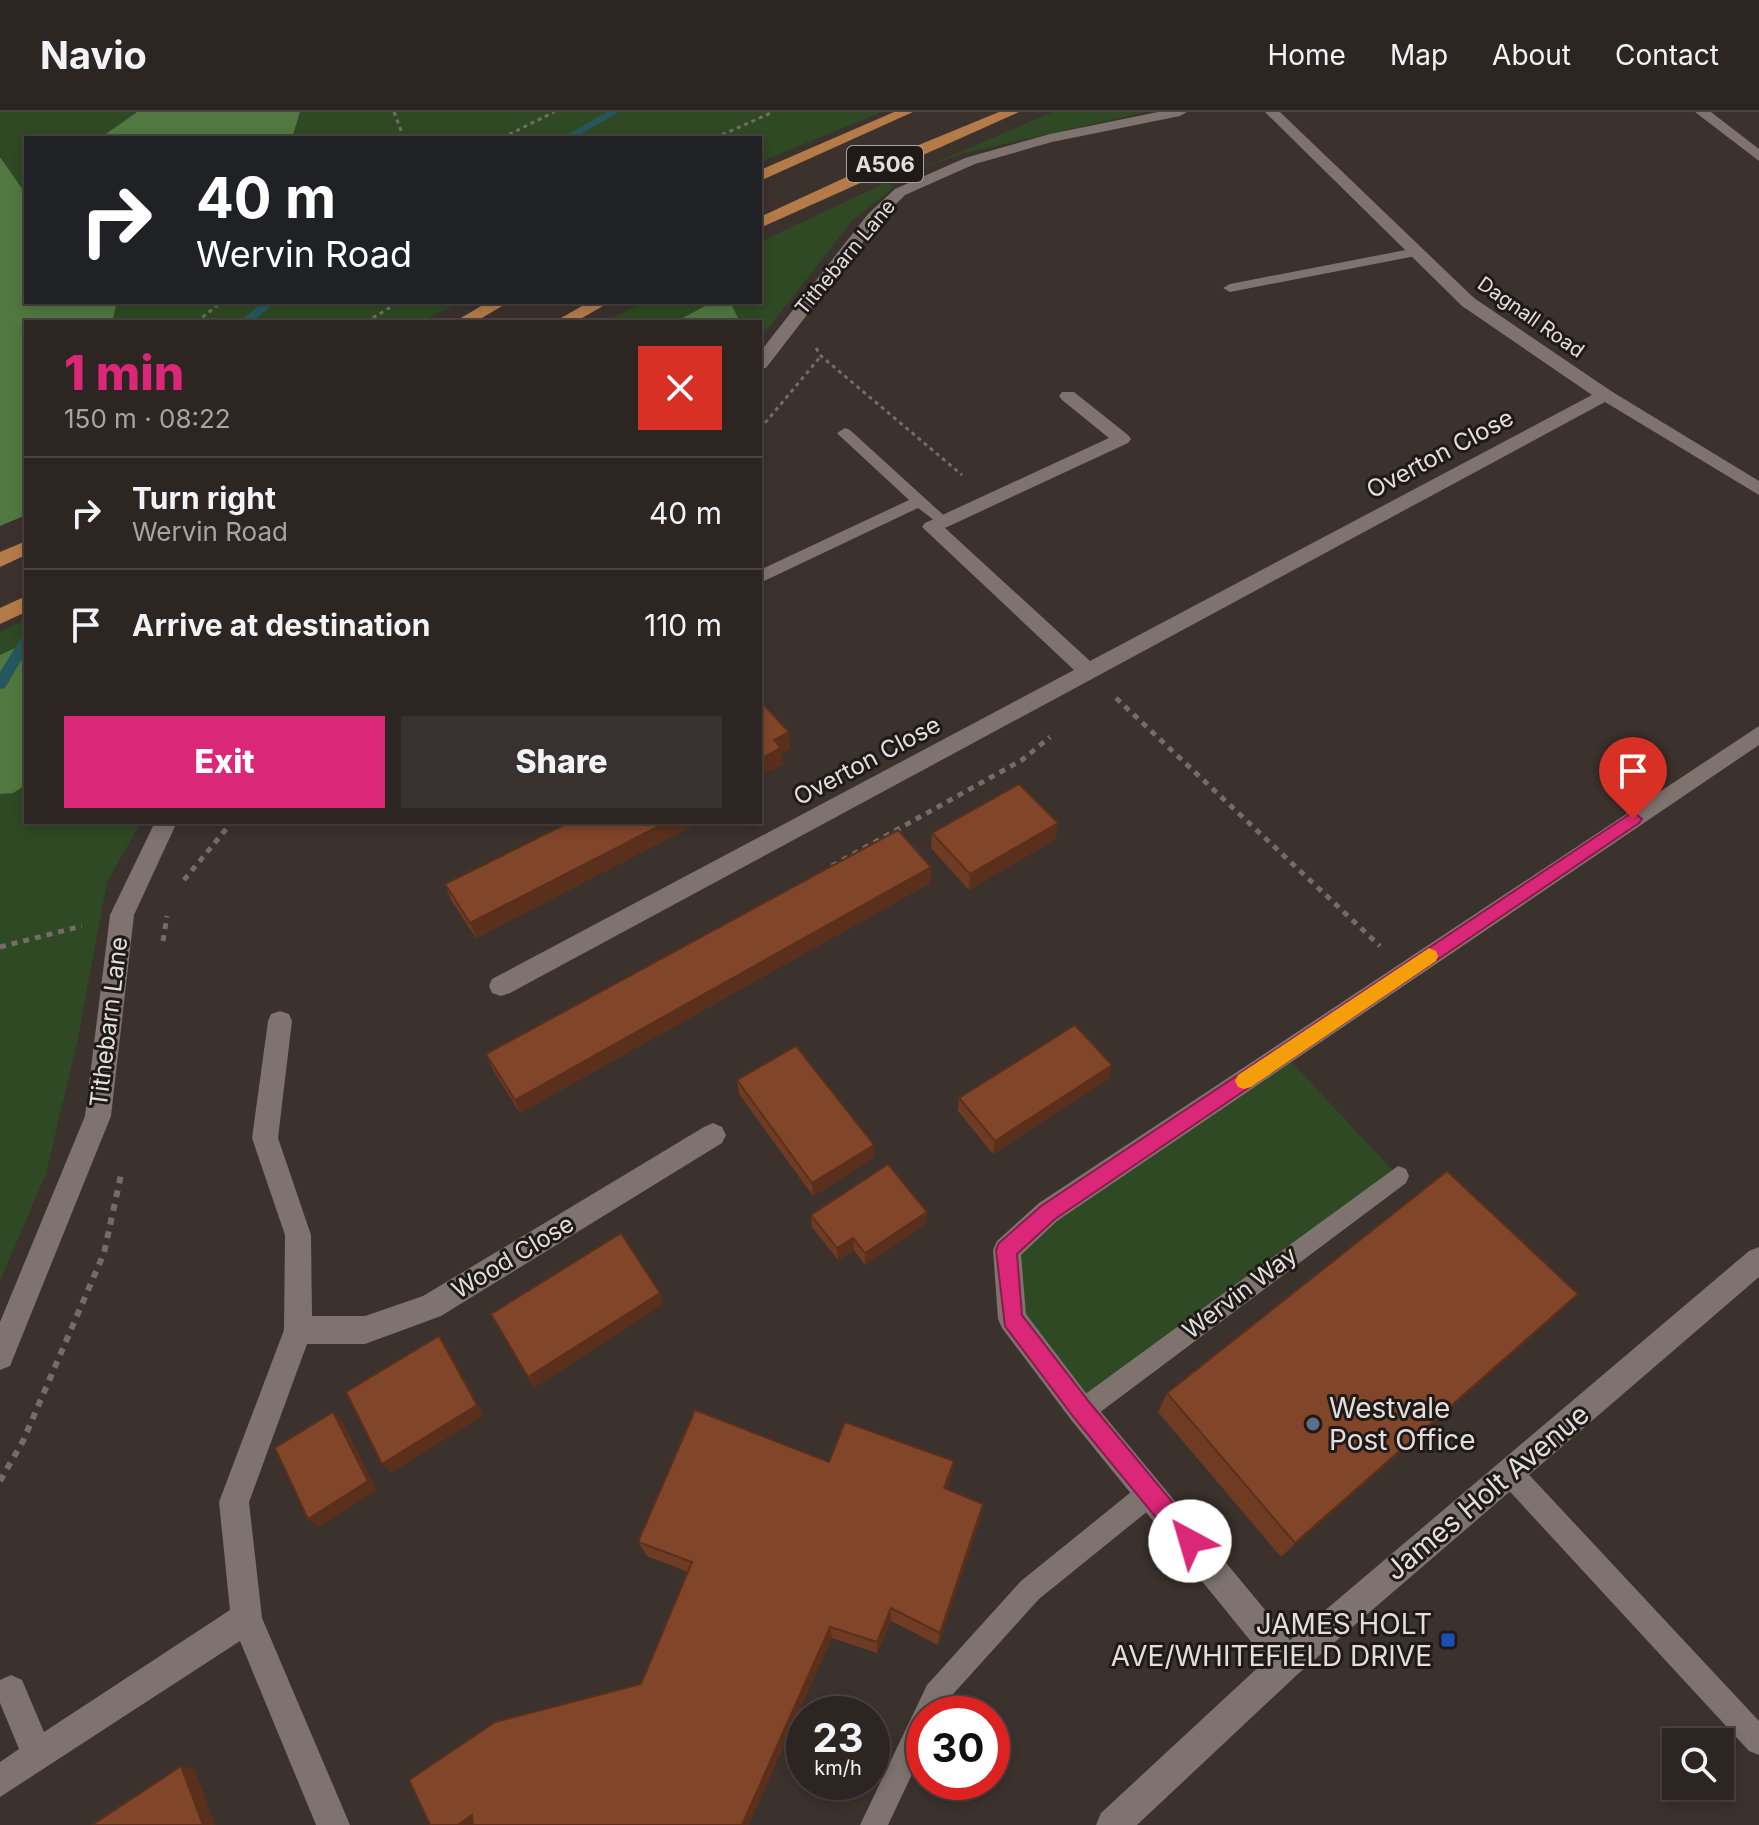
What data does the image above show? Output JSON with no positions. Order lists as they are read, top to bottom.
{
  "streets": {
    "main road": ["A506"],
    "street": [
      "Tithebarn Lane",
      "Dagnall Road",
      "Overton Close",
      "Wood Close",
      "James Holt Avenue"
    ],
    "lane": ["Wervin Way"]
  },
  "crossings": [
    ["Dagnall Road", "Overton Close"]
  ],
  "places": {
    "other": ["Westvale Post Office"],
    "transit": ["JAMES HOLT AVE/WHITEFIELD DRIVE"]
  },
  "page": {
    "header": "Navio",
    "nav": [
      "Home",
      "Map",
      "About",
      "Contact"
    ],
    "turn": ["40 m", "Wervin Road"],
    "heading": ["1 min", "150 m · 08:22"],
    "list": [
      {
        "name": "Turn right",
        "note": "Wervin Road",
        "value": "40 m"
      },
      {
        "name": "Arrive at destination",
        "value": "110 m"
      }
    ],
    "buttons": ["Exit", "Share"],
    "speed": "23 km/h",
    "limit": "30"
  }
}
